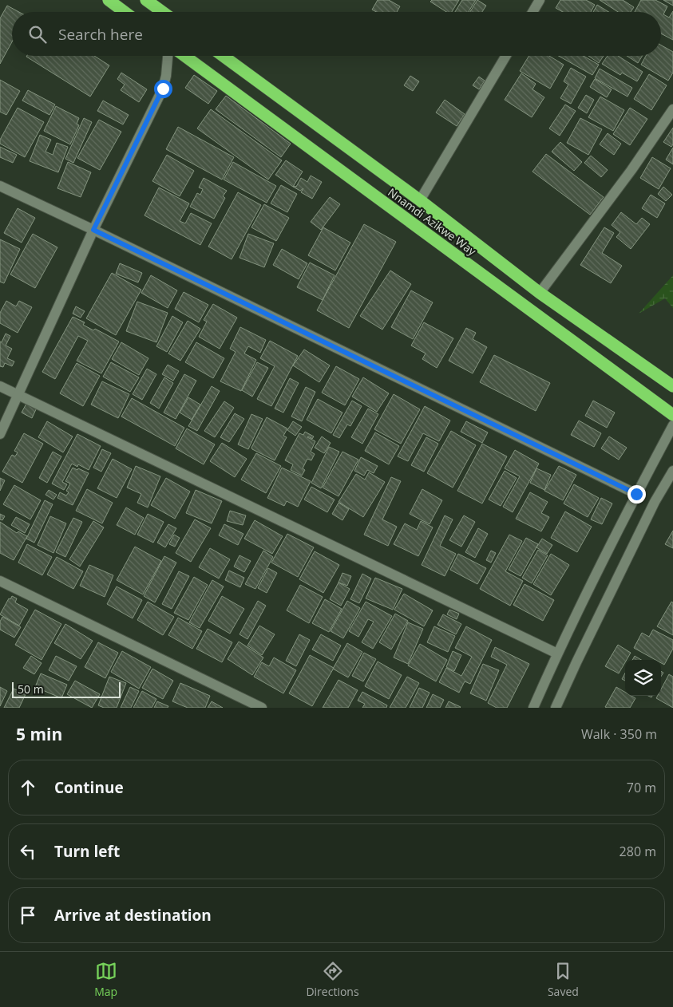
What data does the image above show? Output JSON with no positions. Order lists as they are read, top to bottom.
{
  "streets": {
    "highway": ["Nnamdi Azikwe Way"]
  },
  "scale_bar": "50 m",
  "page": {
    "search": "Search here",
    "scale": "50 m",
    "heading": ["5 min", "Walk · 350 m"],
    "list": [
      ["Continue", "70 m"],
      ["Turn left", "280 m"],
      "Arrive at destination"
    ],
    "nav": ["Map", "Directions", "Saved"]
  }
}
